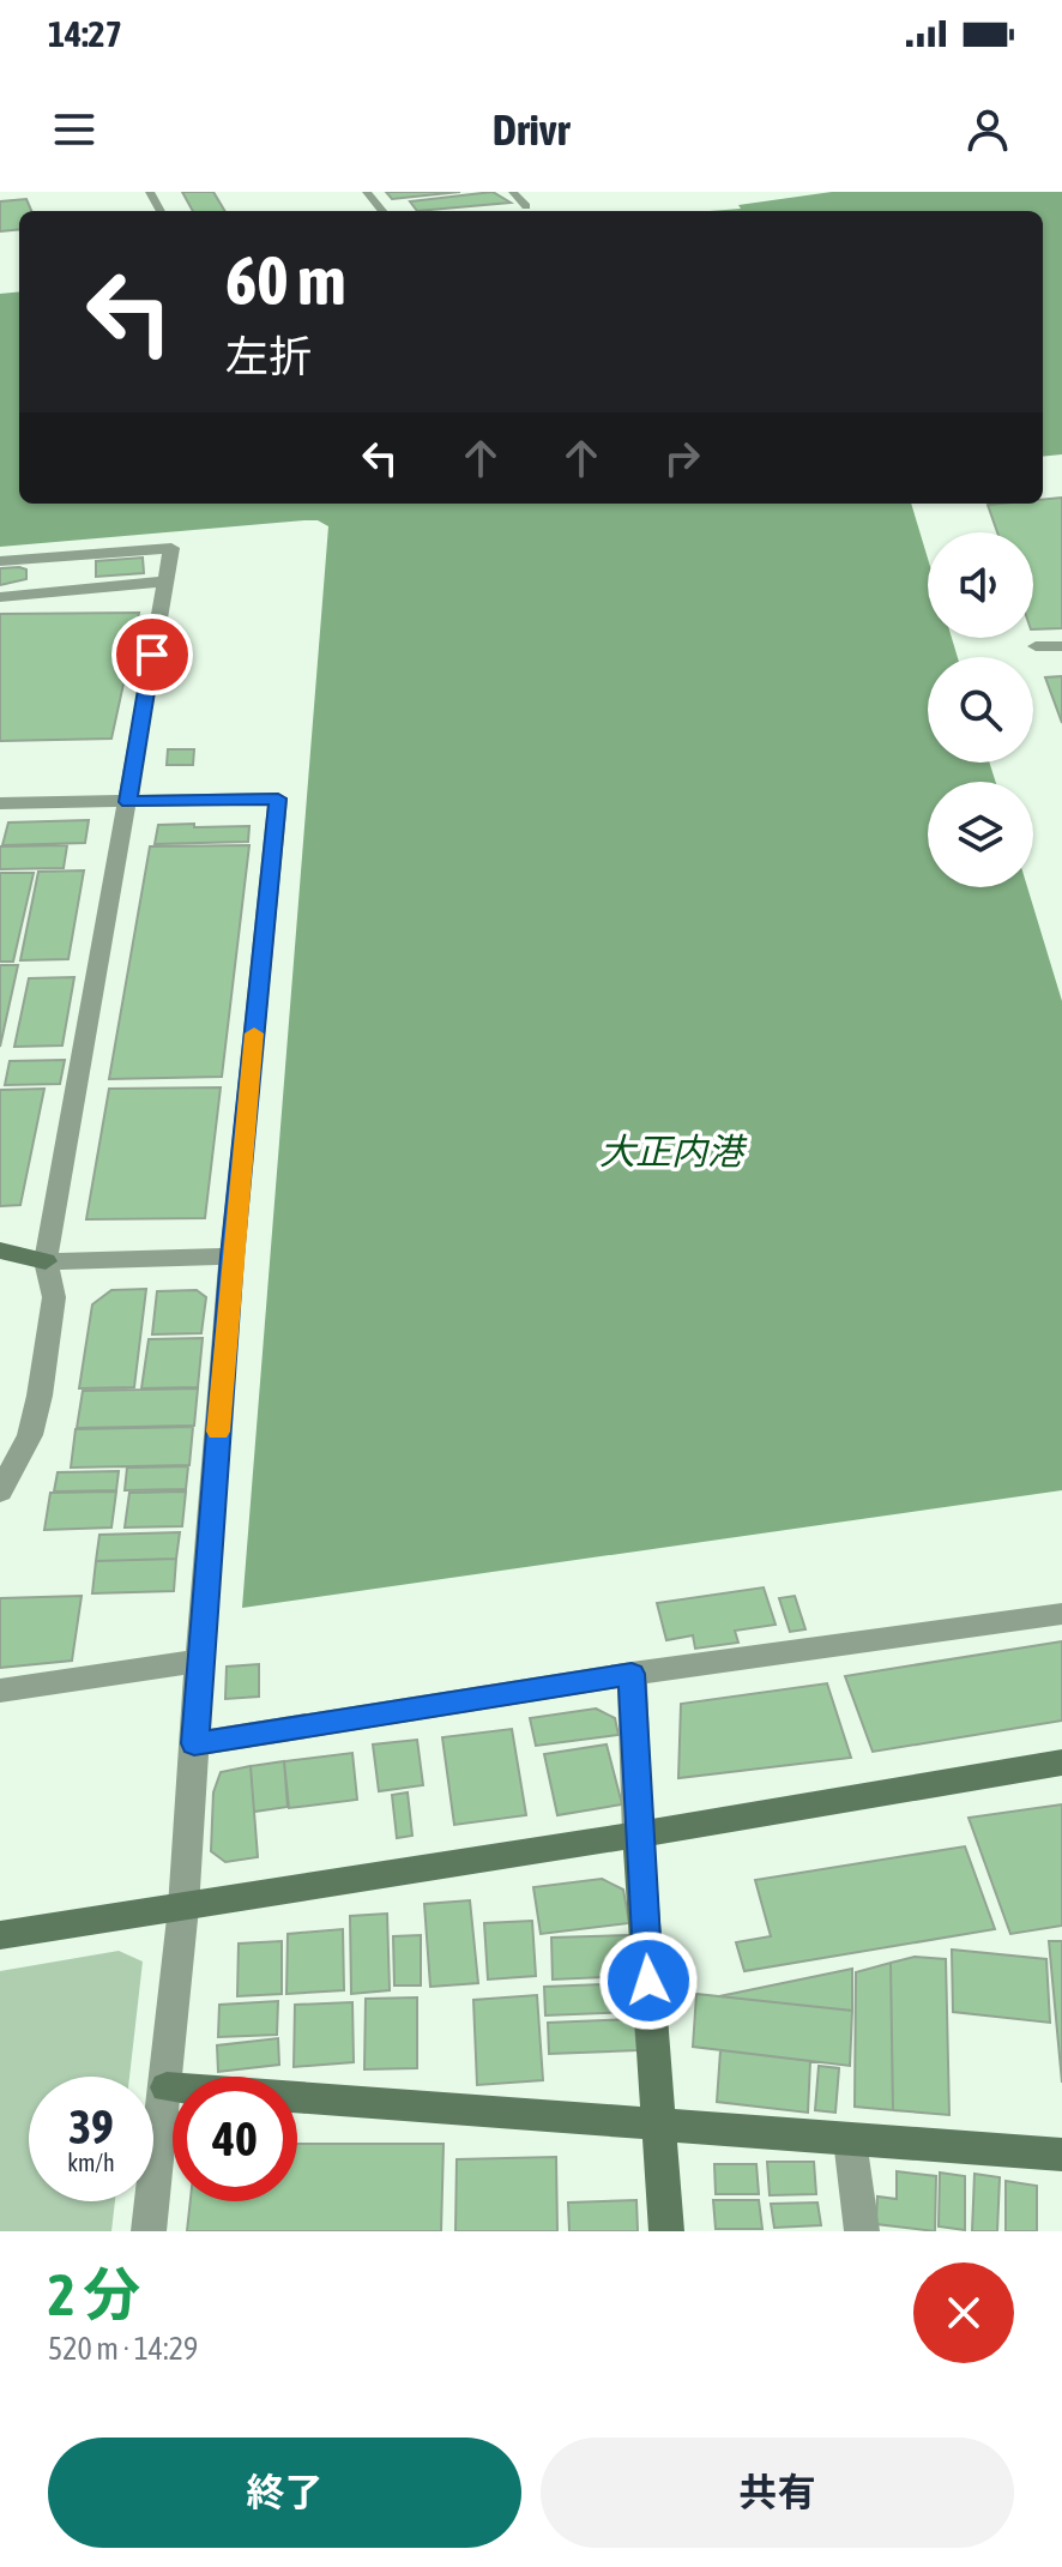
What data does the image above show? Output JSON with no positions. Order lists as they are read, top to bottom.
{
  "water": ["大正内港"],
  "page": {
    "status": "14:27",
    "header": "Drivr",
    "turn": ["60 m", "左折"],
    "speed": "39 km/h",
    "limit": "40",
    "heading": ["2 分", "520 m · 14:29"],
    "buttons": ["終了", "共有"]
  }
}
